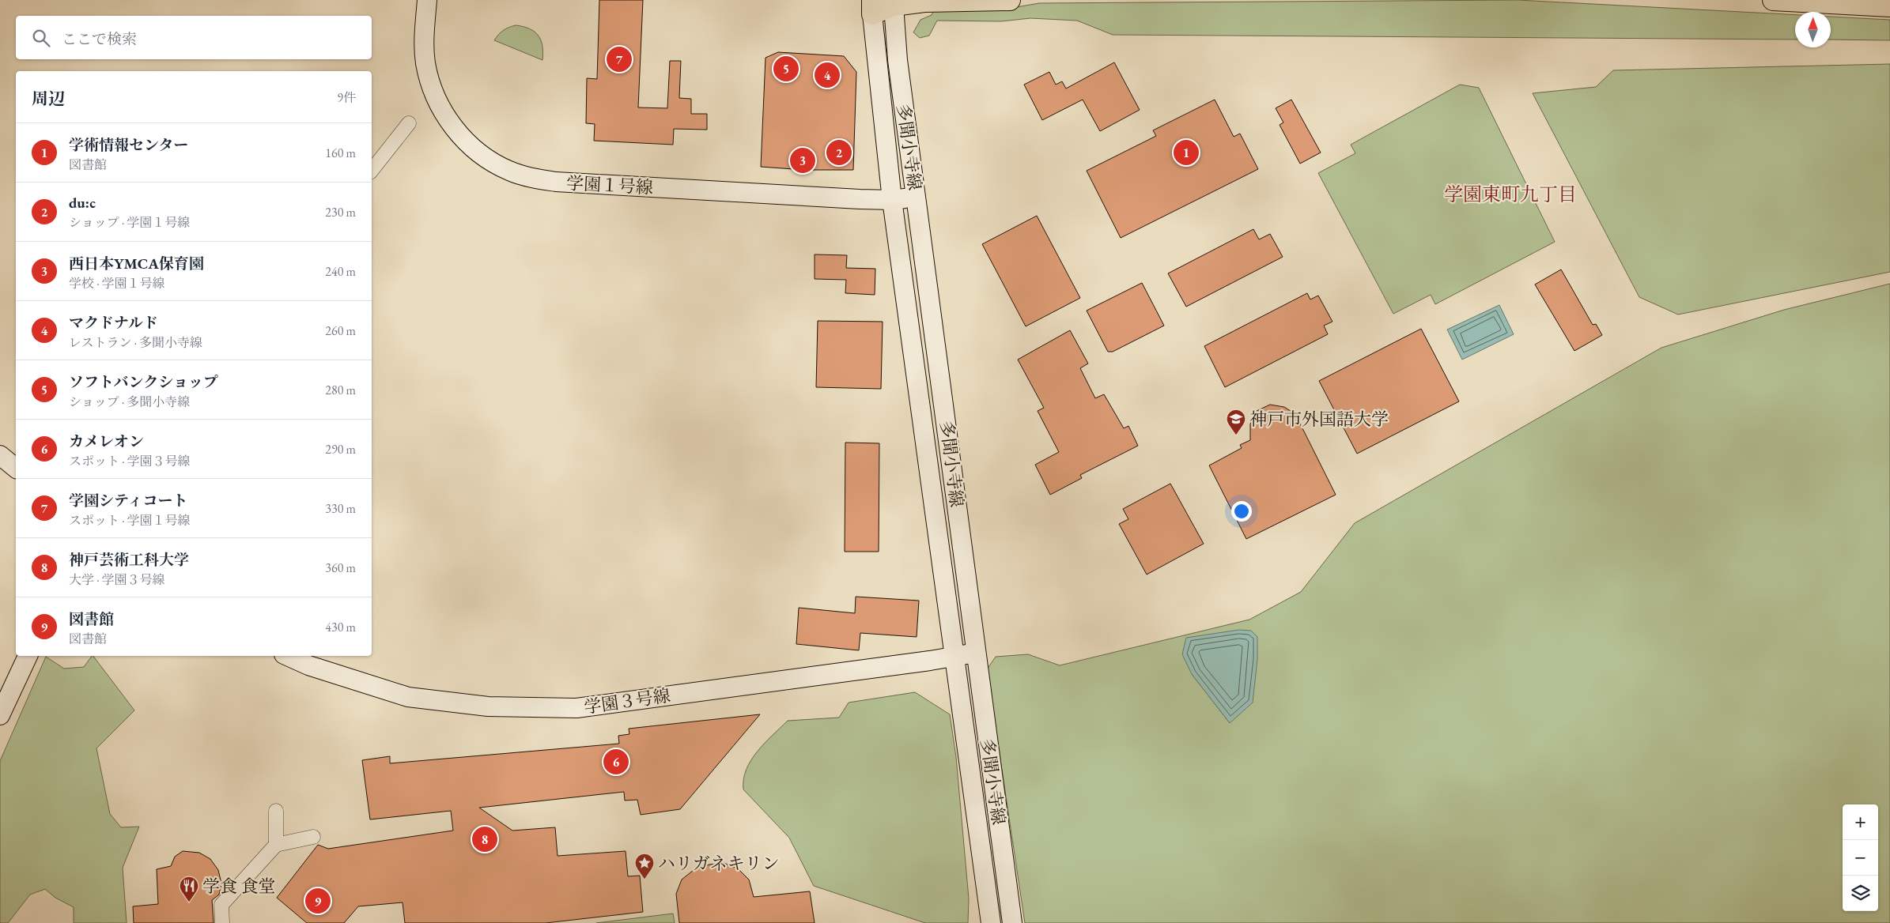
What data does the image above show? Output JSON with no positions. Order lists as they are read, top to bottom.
{
  "streets": {
    "street": ["多聞小寺線", "学園１号線", "学園３号線"]
  },
  "crossings": [
    ["多聞小寺線", "学園１号線"],
    ["多聞小寺線", "学園３号線"]
  ],
  "districts": ["学園東町九丁目"],
  "places": {
    "school or university": ["神戸市外国語大学"],
    "place": ["ハリガネキリン"],
    "restaurant": ["学食 食堂"]
  },
  "north": "top",
  "page": {
    "search": "ここで検索",
    "pins": [
      "7",
      "5",
      "4",
      "1",
      "2",
      "3",
      "6",
      "8",
      "9"
    ],
    "heading": ["周辺", "9件"],
    "list": [
      {
        "mark": "1",
        "name": "学術情報センター",
        "note": "図書館",
        "value": "160 m"
      },
      {
        "mark": "2",
        "name": "du:c",
        "note": "ショップ · 学園１号線",
        "value": "230 m"
      },
      {
        "mark": "3",
        "name": "西日本YMCA保育園",
        "note": "学校 · 学園１号線",
        "value": "240 m"
      },
      {
        "mark": "4",
        "name": "マクドナルド",
        "note": "レストラン · 多聞小寺線",
        "value": "260 m"
      },
      {
        "mark": "5",
        "name": "ソフトバンクショップ",
        "note": "ショップ · 多聞小寺線",
        "value": "280 m"
      },
      {
        "mark": "6",
        "name": "カメレオン",
        "note": "スポット · 学園３号線",
        "value": "290 m"
      },
      {
        "mark": "7",
        "name": "学園シティコート",
        "note": "スポット · 学園１号線",
        "value": "330 m"
      },
      {
        "mark": "8",
        "name": "神戸芸術工科大学",
        "note": "大学 · 学園３号線",
        "value": "360 m"
      },
      {
        "mark": "9",
        "name": "図書館",
        "note": "図書館",
        "value": "430 m"
      }
    ],
    "map_buttons": ["+", "−"]
  }
}
